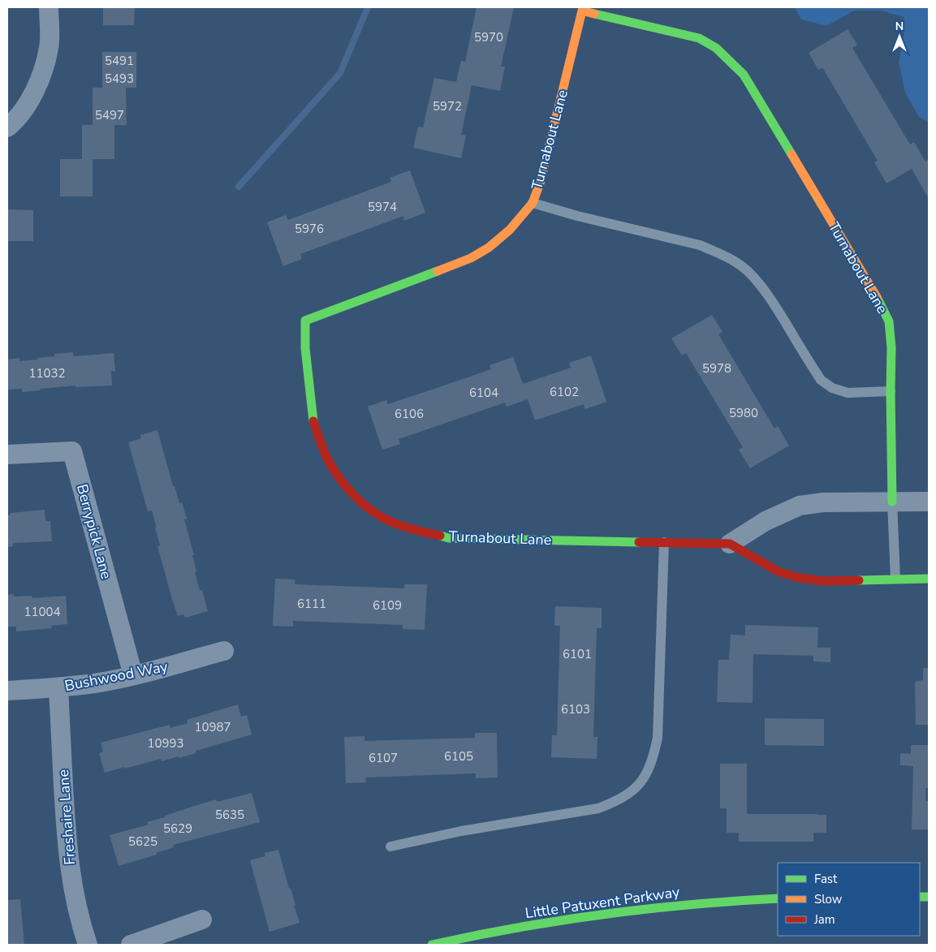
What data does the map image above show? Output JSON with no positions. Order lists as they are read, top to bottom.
{
  "streets": {
    "street": [
      "Turnabout Lane",
      "Berrypick Lane",
      "Bushwood Way",
      "Freshaire Lane",
      "Little Patuxent Parkway"
    ]
  },
  "crossings": [
    ["Berrypick Lane", "Bushwood Way"],
    ["Bushwood Way", "Freshaire Lane"]
  ],
  "house_numbers": [
    "5970",
    "5491",
    "5493",
    "5972",
    "5497",
    "5974",
    "5976",
    "5978",
    "11032",
    "6102",
    "6104",
    "5980",
    "6106",
    "6111",
    "6109",
    "11004",
    "6101",
    "6103",
    "10987",
    "10993",
    "6105",
    "6107",
    "5635",
    "5629",
    "5625"
  ],
  "legend": ["Fast", "Slow", "Jam"],
  "north": "top"
}
